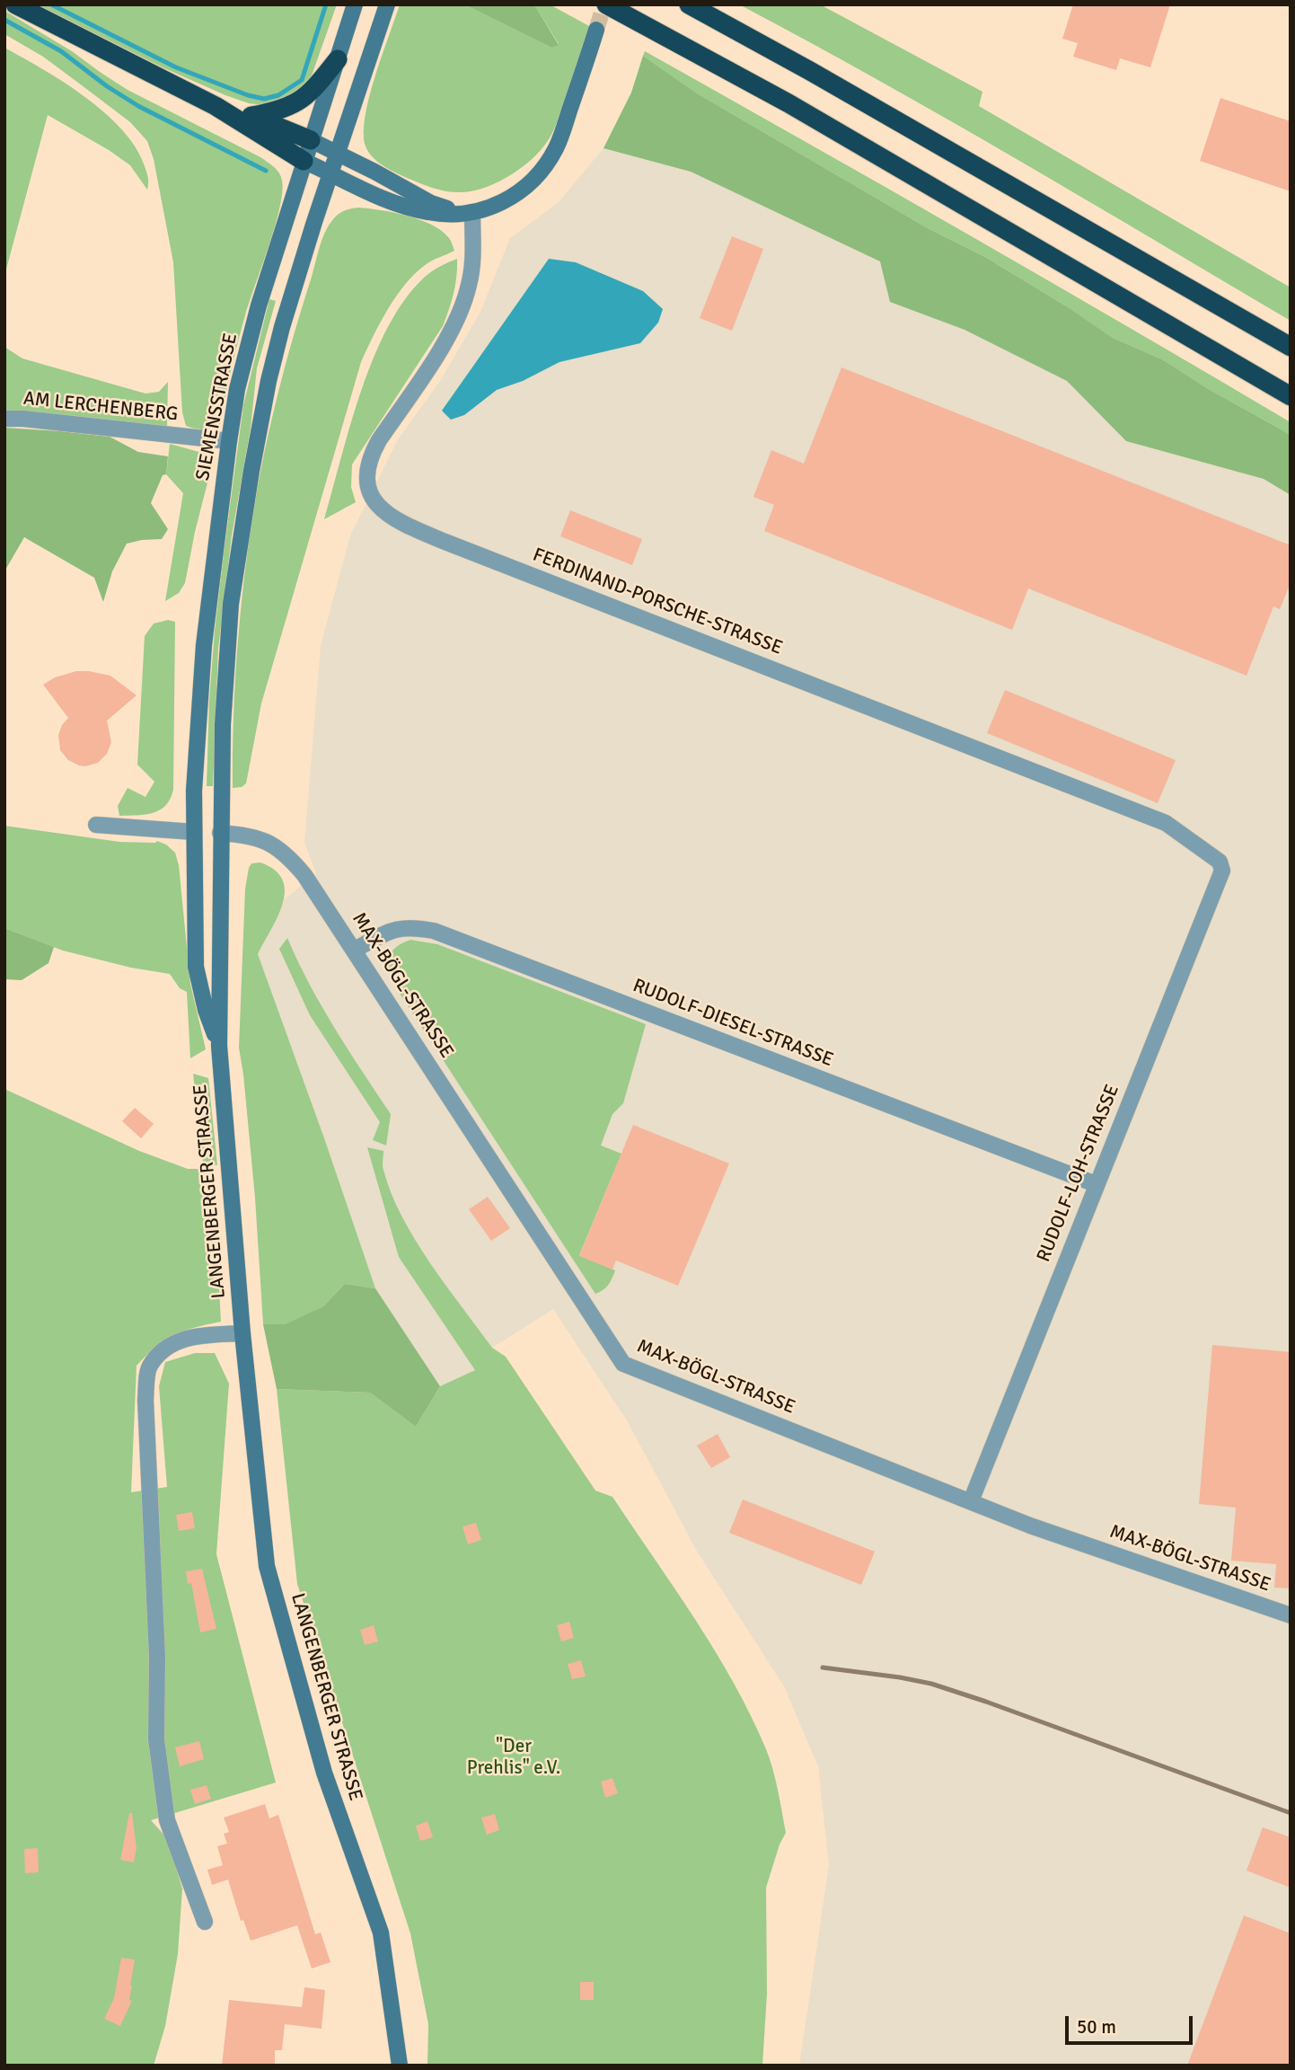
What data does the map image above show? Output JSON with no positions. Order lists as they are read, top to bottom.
{
  "streets": {
    "main road": ["SIEMENSSTRASSE", "LANGENBERGER STRASSE"],
    "street": [
      "AM LERCHENBERG",
      "FERDINAND-PORSCHE-STRASSE",
      "MAX-BÖGL-STRASSE",
      "RUDOLF-DIESEL-STRASSE",
      "RUDOLF-LOH-STRASSE"
    ]
  },
  "crossings": [
    ["AM LERCHENBERG", "SIEMENSSTRASSE"],
    ["SIEMENSSTRASSE", "LANGENBERGER STRASSE"],
    ["FERDINAND-PORSCHE-STRASSE", "RUDOLF-LOH-STRASSE"],
    ["MAX-BÖGL-STRASSE", "RUDOLF-DIESEL-STRASSE"],
    ["MAX-BÖGL-STRASSE", "RUDOLF-LOH-STRASSE"],
    ["MAX-BÖGL-STRASSE", "LANGENBERGER STRASSE"],
    ["RUDOLF-DIESEL-STRASSE", "RUDOLF-LOH-STRASSE"]
  ],
  "parks": ["\"Der Prehlis\" e.V."],
  "scale_bar": "50 m"
}
